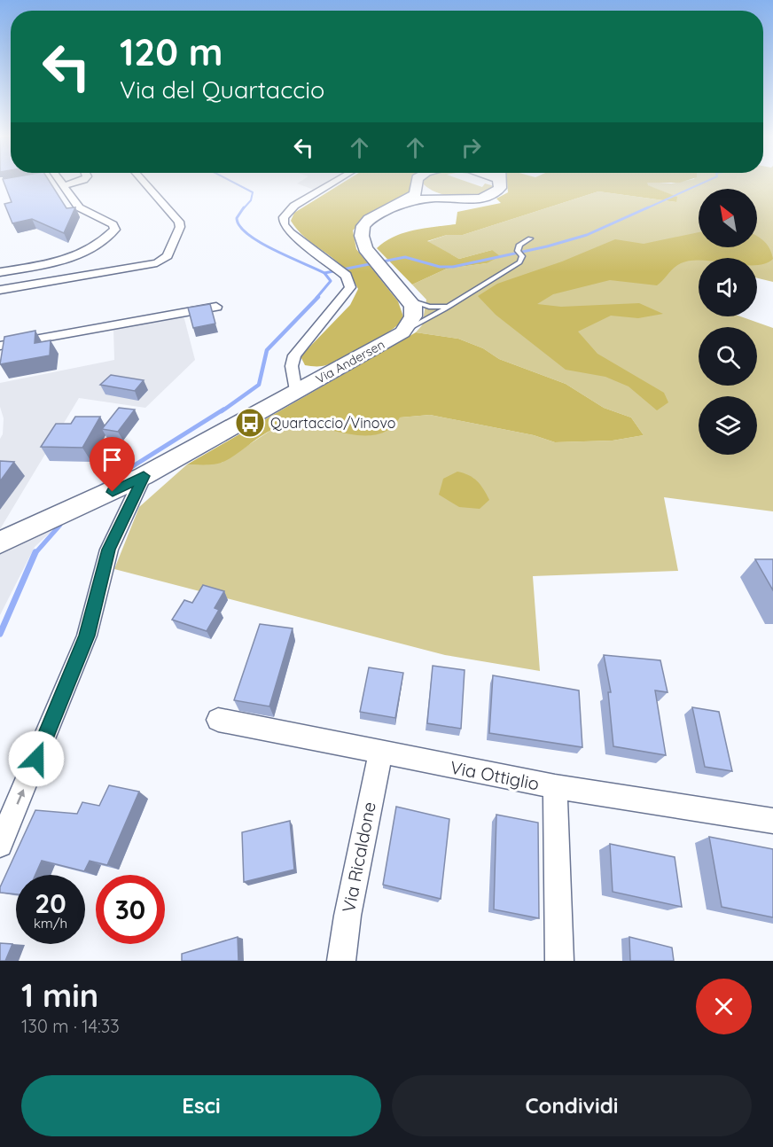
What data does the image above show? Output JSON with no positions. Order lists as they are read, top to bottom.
{
  "streets": {
    "street": ["Via Andersen", "Via Ottiglio", "Via Ricaldone"]
  },
  "crossings": [
    ["Via Ottiglio", "Via Ricaldone"]
  ],
  "places": {
    "bus stop": ["Quartaccio/Vinovo"]
  },
  "north": "top left",
  "page": {
    "turn": ["120 m", "Via del Quartaccio"],
    "speed": "20 km/h",
    "limit": "30",
    "heading": ["1 min", "130 m · 14:33"],
    "buttons": ["Esci", "Condividi"]
  }
}
